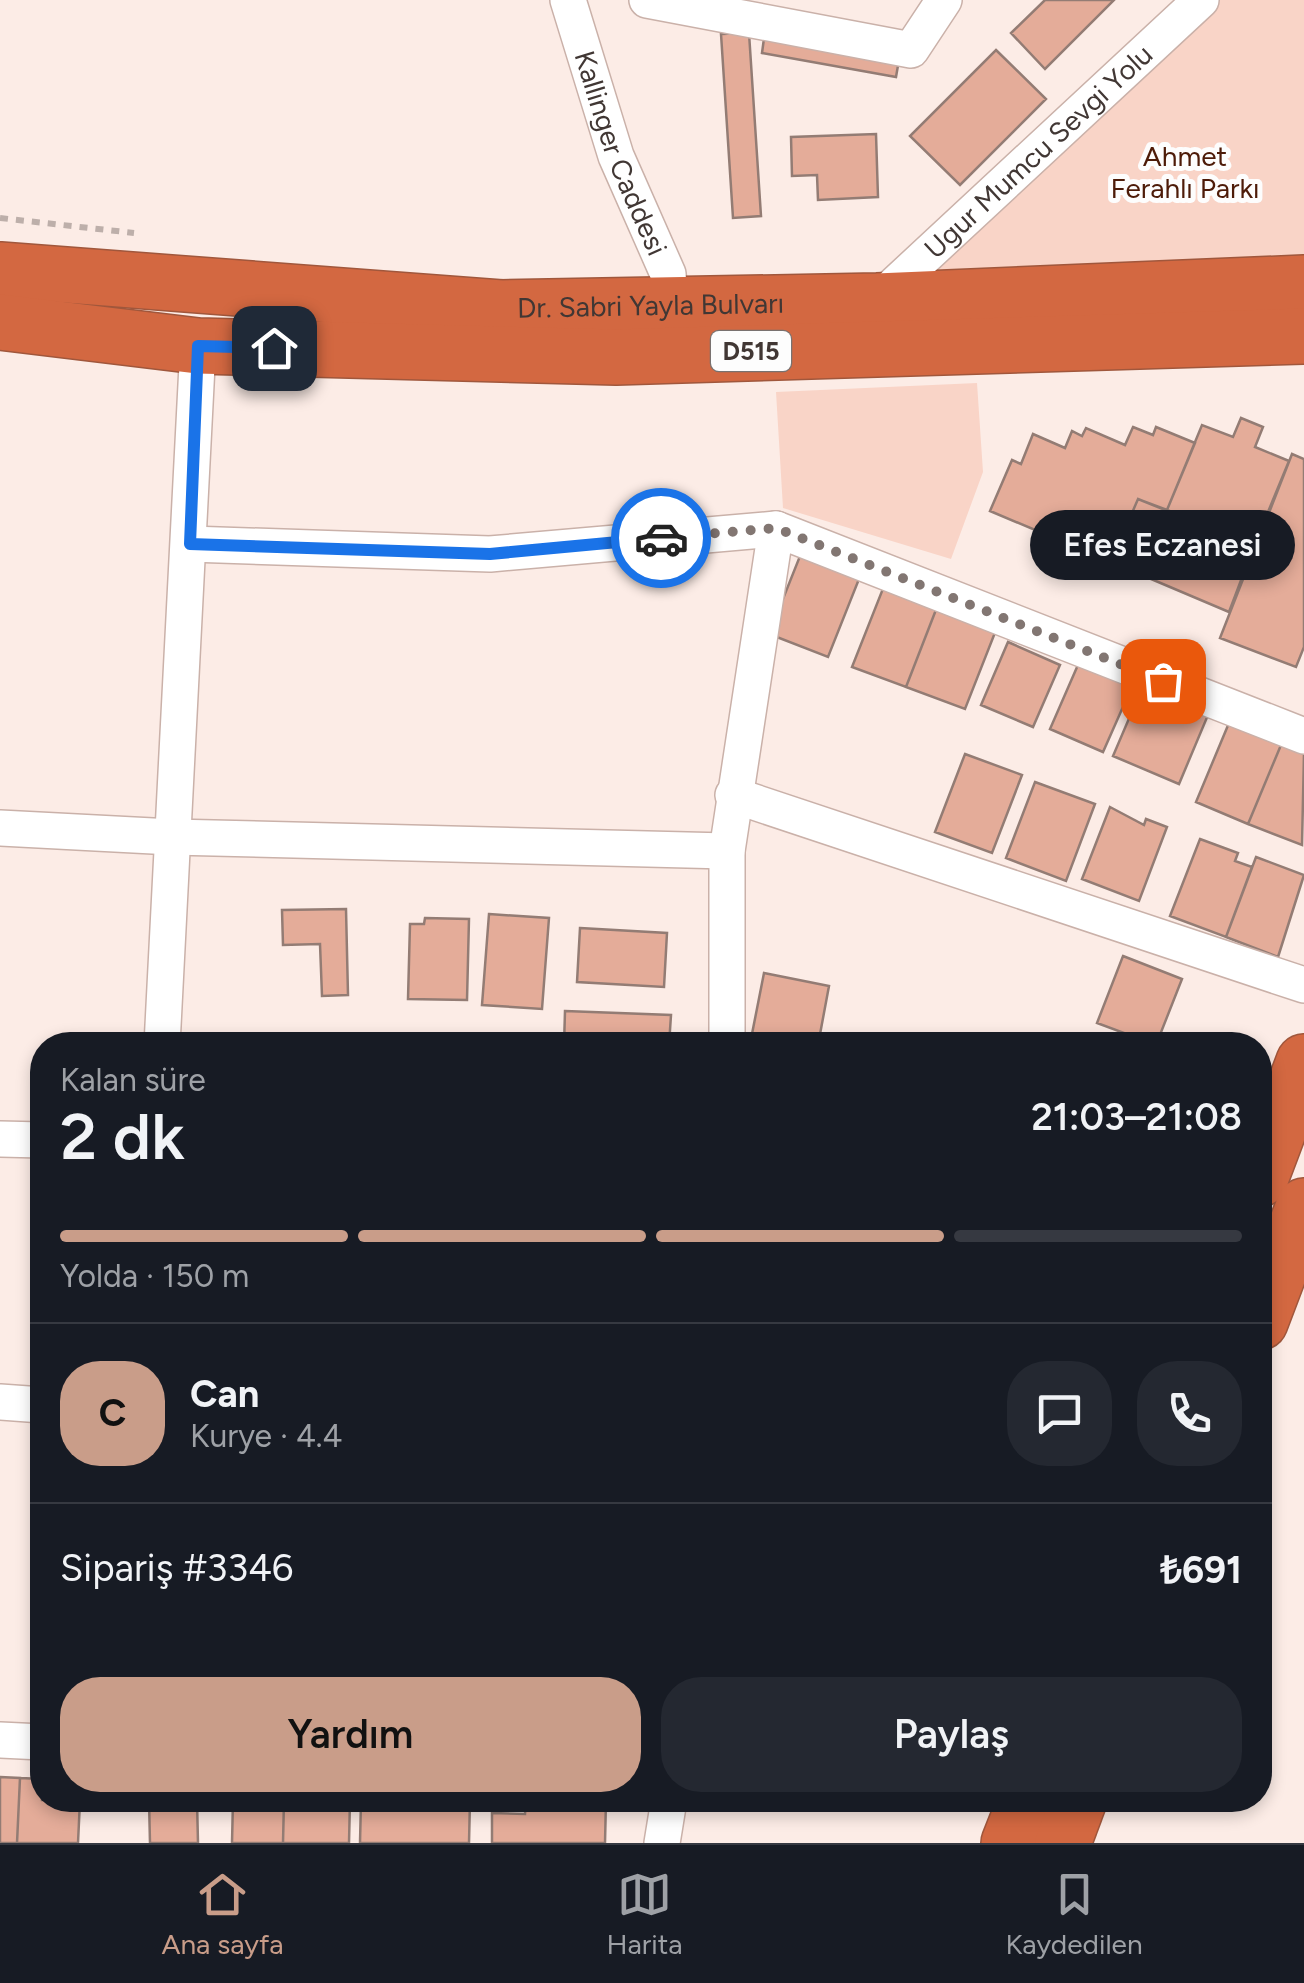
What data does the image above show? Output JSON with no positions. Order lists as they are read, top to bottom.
{
  "streets": {
    "highway": ["Dr. Sabri Yayla Bulvarı", "D515"],
    "street": ["Ugur Mumcu Sevgi Yolu", "Kallinger Caddesi"]
  },
  "crossings": [
    ["Ugur Mumcu Sevgi Yolu", "Dr. Sabri Yayla Bulvarı"],
    ["Kallinger Caddesi", "Dr. Sabri Yayla Bulvarı"]
  ],
  "parks": ["Ahmet Ferahlı Parkı"],
  "places": ["Efes Eczanesi"],
  "page": {
    "bubble": "Efes Eczanesi",
    "heading": ["2 dk", "Kalan süre", "21:03–21:08"],
    "panel": [
      "Can",
      "Kurye · 4.4",
      "Sipariş #3346",
      "₺691"
    ],
    "bar": "Yolda · 150 m",
    "round": "C",
    "buttons": ["Yardım", "Paylaş"],
    "tabs": ["Ana sayfa", "Harita", "Kaydedilen"]
  }
}
